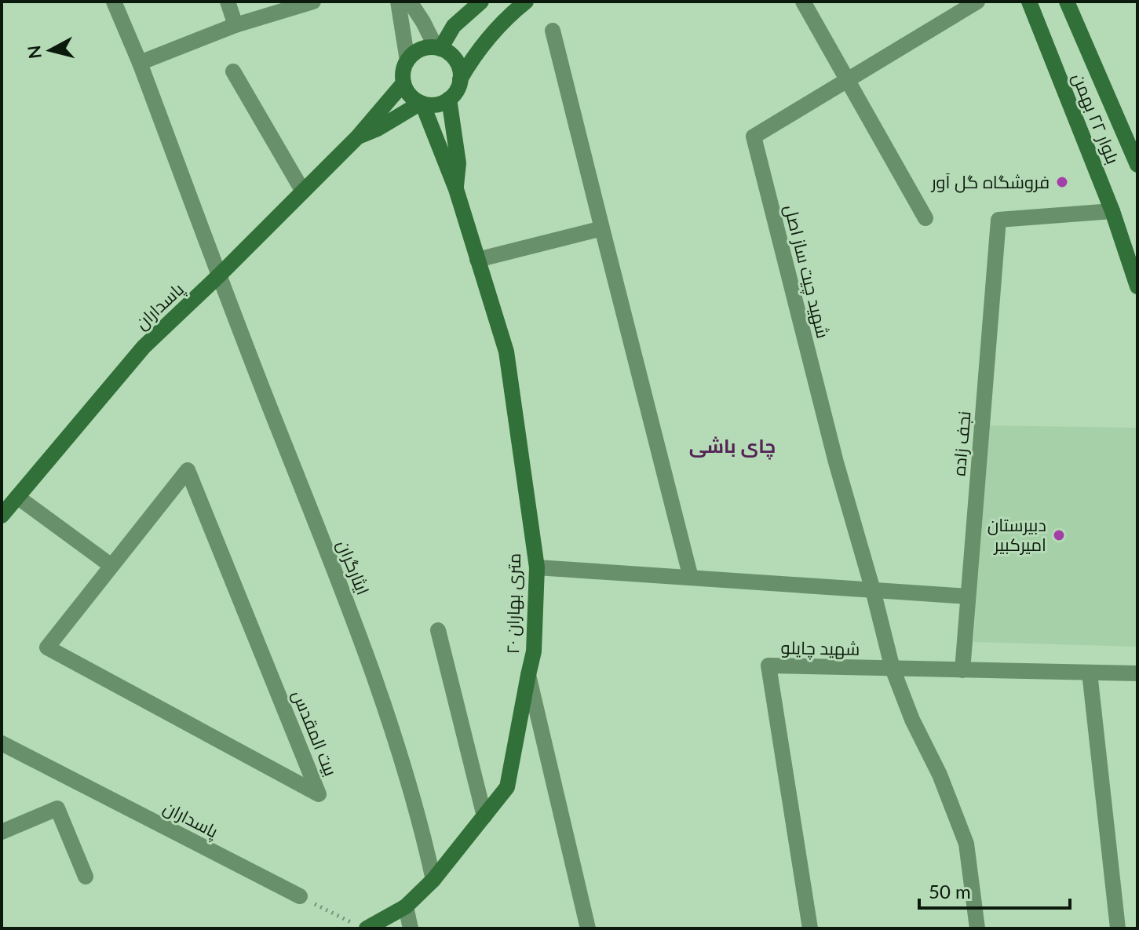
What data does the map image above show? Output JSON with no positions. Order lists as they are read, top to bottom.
{
  "streets": {
    "street": [
      "بلوار ۲۲ بهمن",
      "شهید چیت ساز اصل",
      "پاسداران",
      "نجف زاده",
      "ایثارگران",
      "۲۰ متری بهاران",
      "شهید چایلو",
      "بیت المقدس"
    ]
  },
  "crossings": [
    ["بلوار ۲۲ بهمن", "نجف زاده"],
    ["شهید چیت ساز اصل", "شهید چایلو"],
    ["پاسداران", "ایثارگران"],
    ["پاسداران", "۲۰ متری بهاران"],
    ["نجف زاده", "شهید چایلو"],
    ["ایثارگران", "۲۰ متری بهاران"]
  ],
  "districts": ["چای باشی"],
  "places": ["فروشگاه گل آور", "دبیرستان امیرکبیر"],
  "scale_bar": "50 m",
  "north": "left"
}
